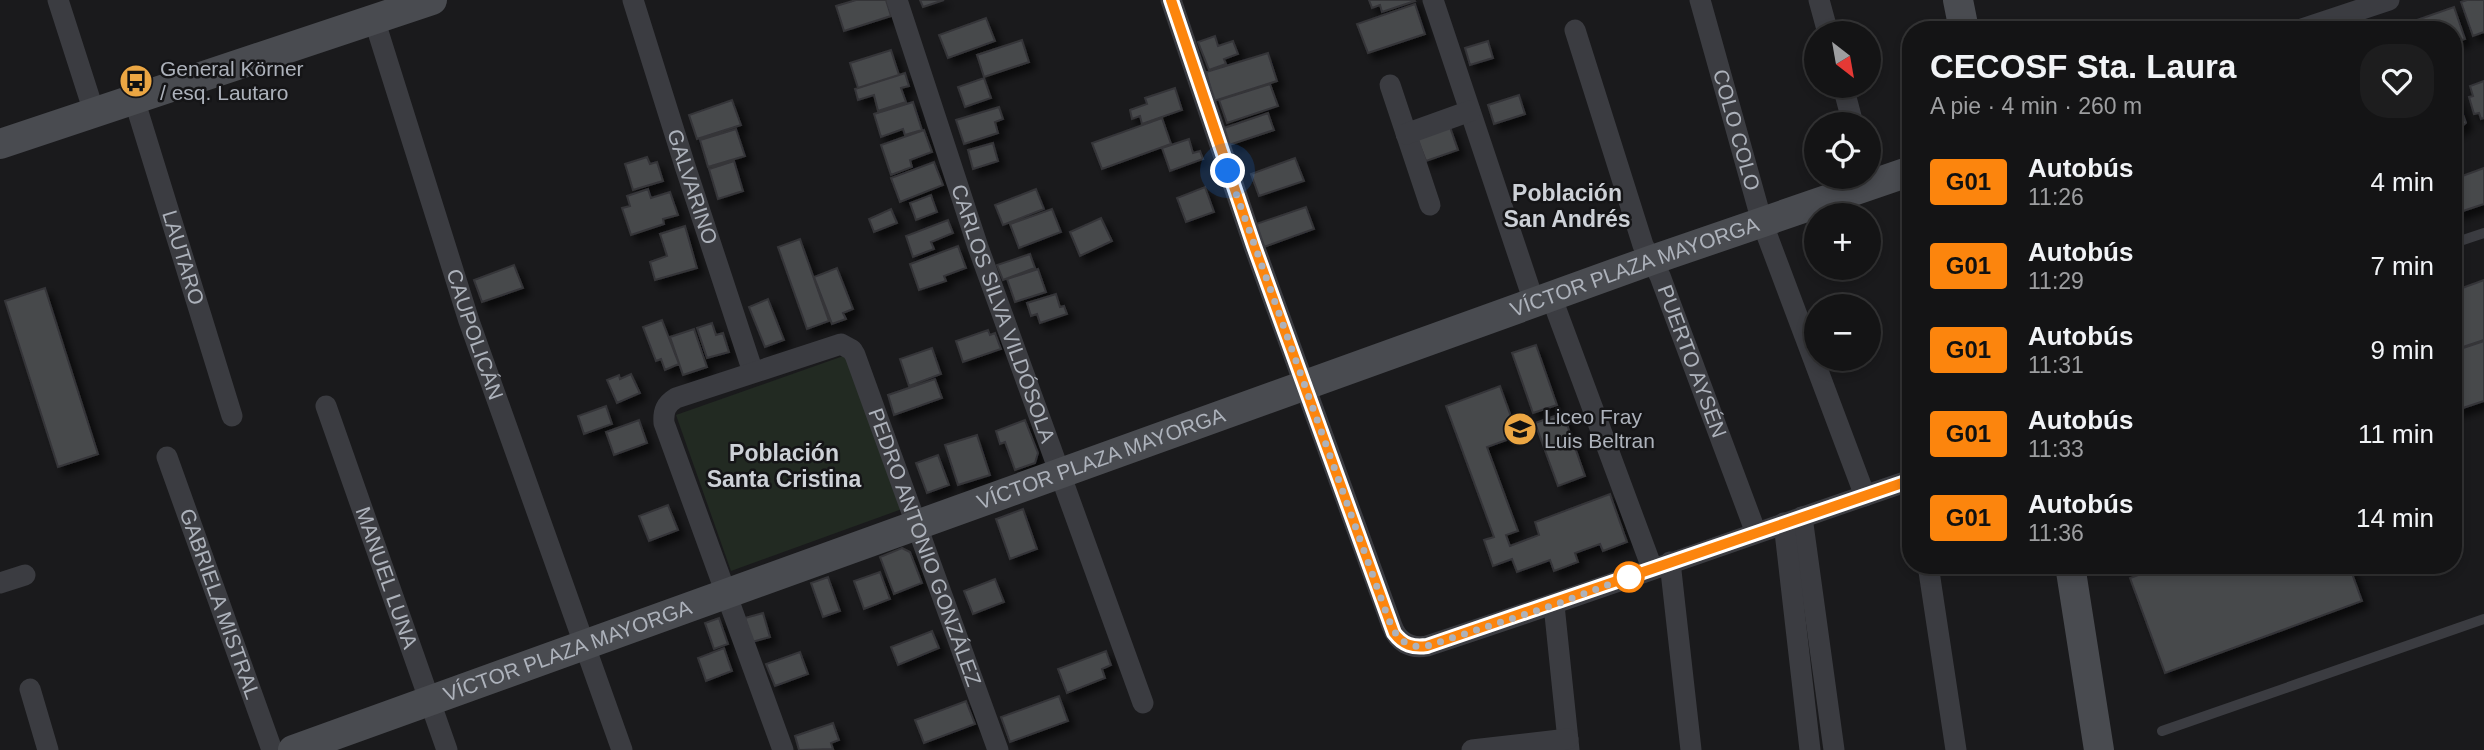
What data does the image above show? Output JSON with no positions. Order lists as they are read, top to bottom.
{
  "streets": {
    "street": [
      "COLO COLO",
      "GALVARINO",
      "LAUTARO",
      "VÍCTOR PLAZA MAYORGA",
      "CARLOS SILVA VILDÓSOLA",
      "CAUPOLICÁN",
      "PUERTO AYSÉN",
      "PEDRO ANTONIO GONZÁLEZ",
      "MANUEL LUNA",
      "GABRIELA MISTRAL"
    ]
  },
  "crossings": [
    ["COLO COLO", "VÍCTOR PLAZA MAYORGA"],
    ["GALVARINO", "PEDRO ANTONIO GONZÁLEZ"],
    ["VÍCTOR PLAZA MAYORGA", "CARLOS SILVA VILDÓSOLA"],
    ["VÍCTOR PLAZA MAYORGA", "CAUPOLICÁN"],
    ["VÍCTOR PLAZA MAYORGA", "PUERTO AYSÉN"],
    ["VÍCTOR PLAZA MAYORGA", "PEDRO ANTONIO GONZÁLEZ"],
    ["VÍCTOR PLAZA MAYORGA", "MANUEL LUNA"]
  ],
  "districts": ["Población San Andrés", "Población Santa Cristina"],
  "places": {
    "bus stop": ["General Körner / esq. Lautaro"],
    "school or university": ["Liceo Fray Luis Beltran"]
  },
  "lines": ["bus line G01"],
  "north": "bottom right",
  "page": {
    "map_buttons": ["+", "−"],
    "heading": ["CECOSF Sta. Laura", "A pie · 4 min · 260 m"],
    "list": [
      {
        "mark": "G01",
        "name": "Autobús",
        "note": "11:26",
        "value": "4 min"
      },
      {
        "mark": "G01",
        "name": "Autobús",
        "note": "11:29",
        "value": "7 min"
      },
      {
        "mark": "G01",
        "name": "Autobús",
        "note": "11:31",
        "value": "9 min"
      },
      {
        "mark": "G01",
        "name": "Autobús",
        "note": "11:33",
        "value": "11 min"
      },
      {
        "mark": "G01",
        "name": "Autobús",
        "note": "11:36",
        "value": "14 min"
      }
    ]
  }
}
